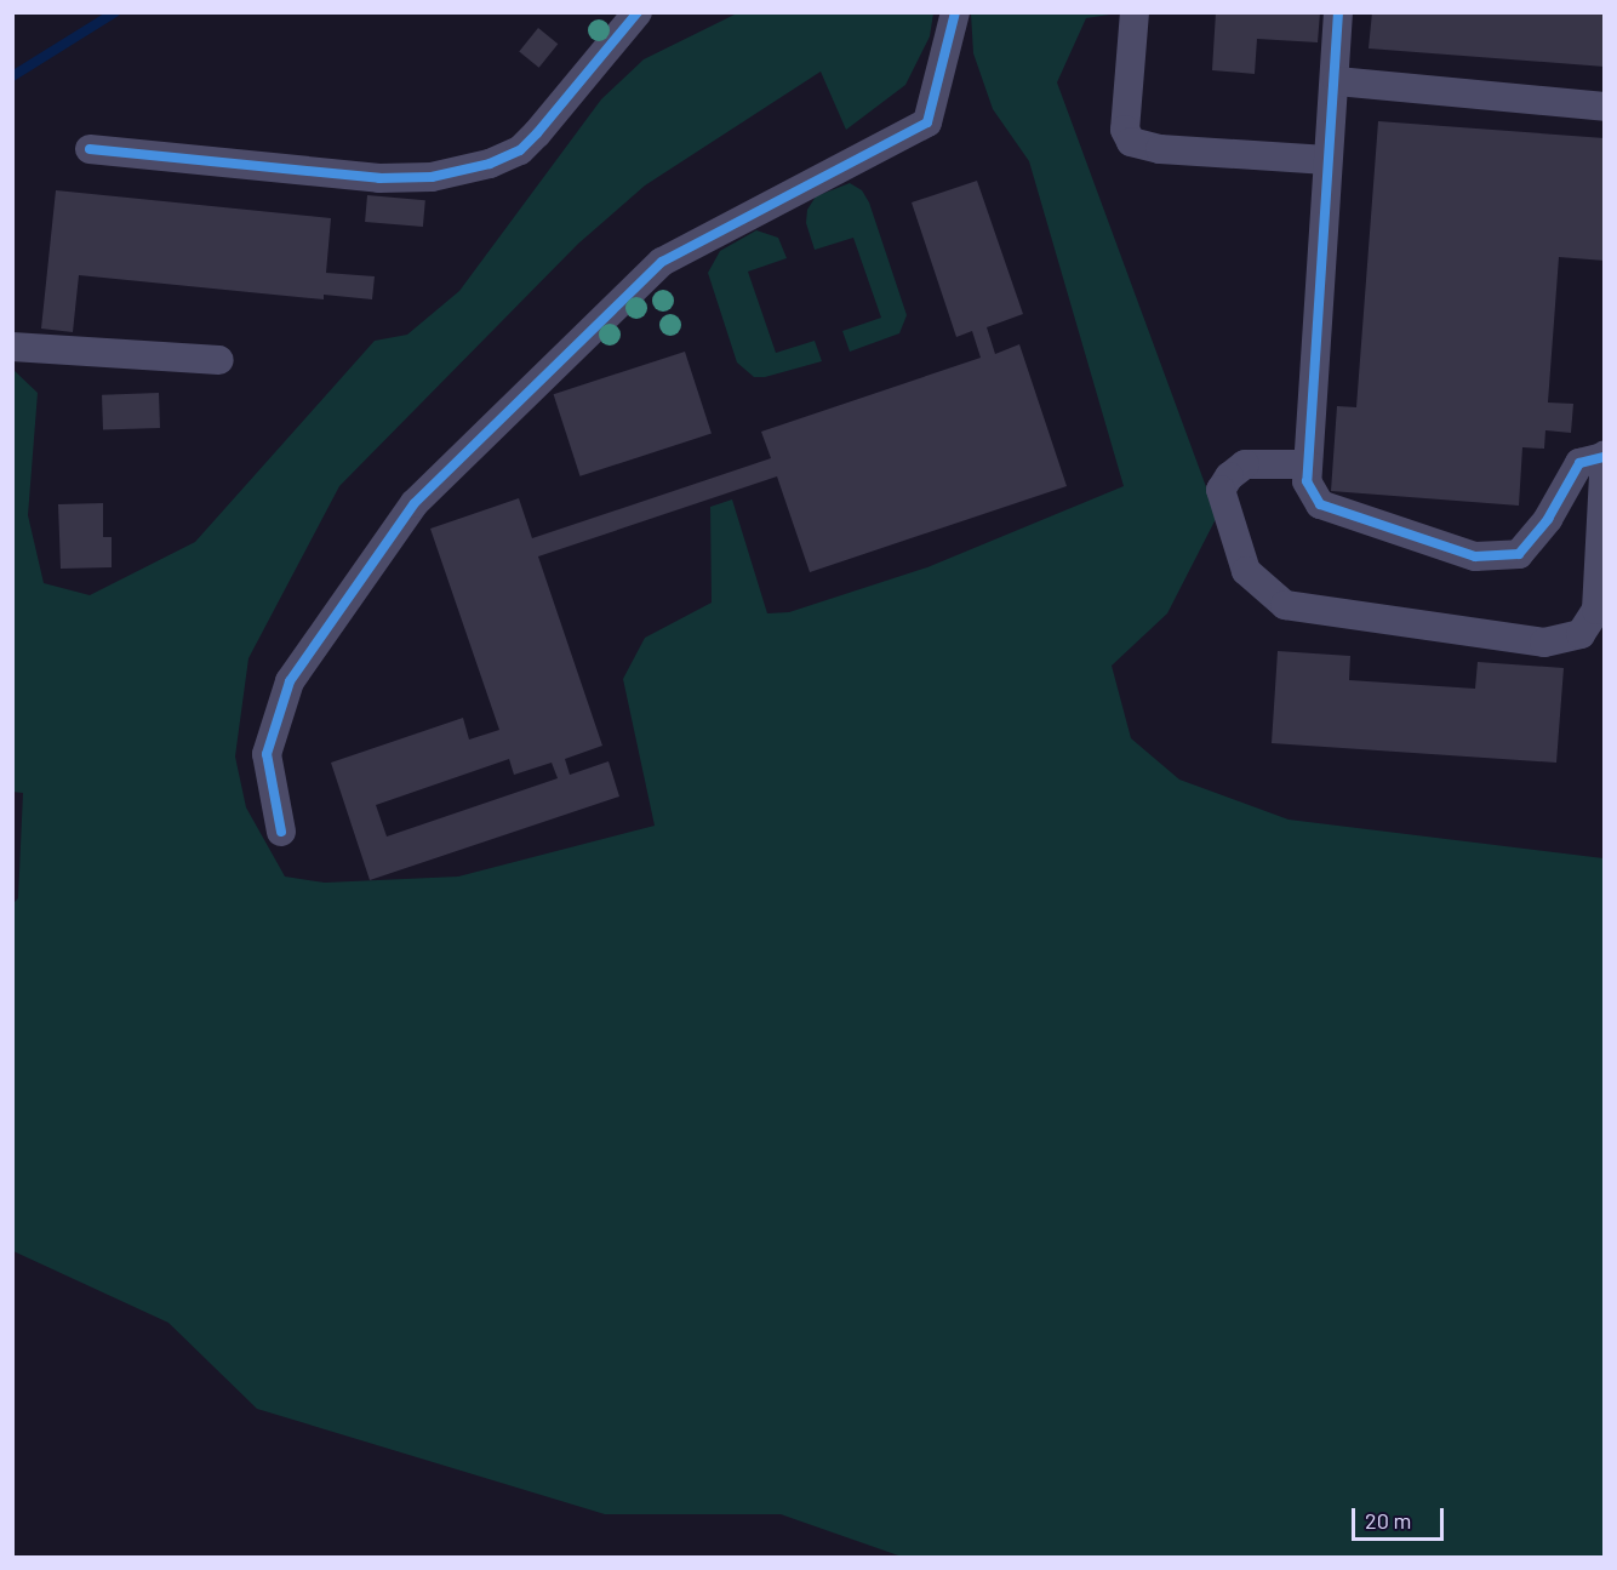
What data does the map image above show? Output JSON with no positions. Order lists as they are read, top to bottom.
{
  "scale_bar": "20 m"
}
